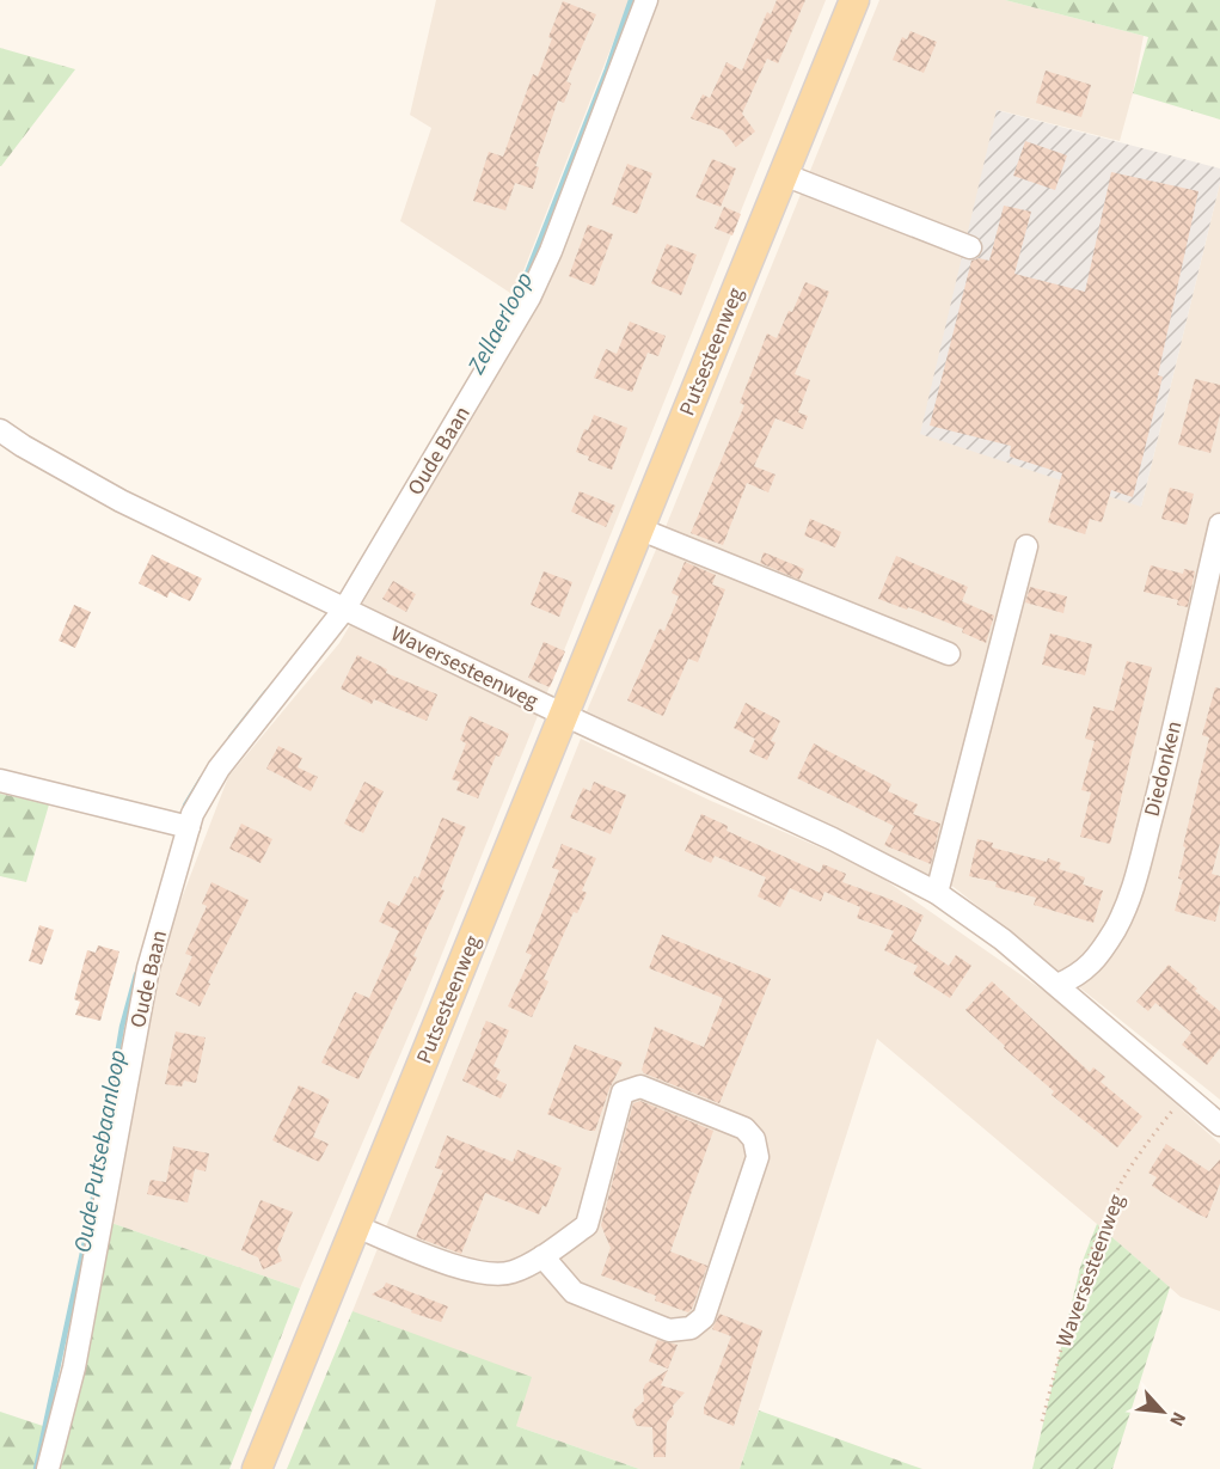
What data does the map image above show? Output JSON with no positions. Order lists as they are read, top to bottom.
{
  "streets": {
    "main road": ["Putsesteenweg"],
    "street": ["Oude Baan", "Waversesteenweg", "Diedonken"]
  },
  "crossings": [
    ["Putsesteenweg", "Waversesteenweg"],
    ["Oude Baan", "Waversesteenweg"],
    ["Waversesteenweg", "Diedonken"]
  ],
  "water": ["Zellaerloop", "Oude Putsebaanloop"],
  "north": "bottom right"
}
